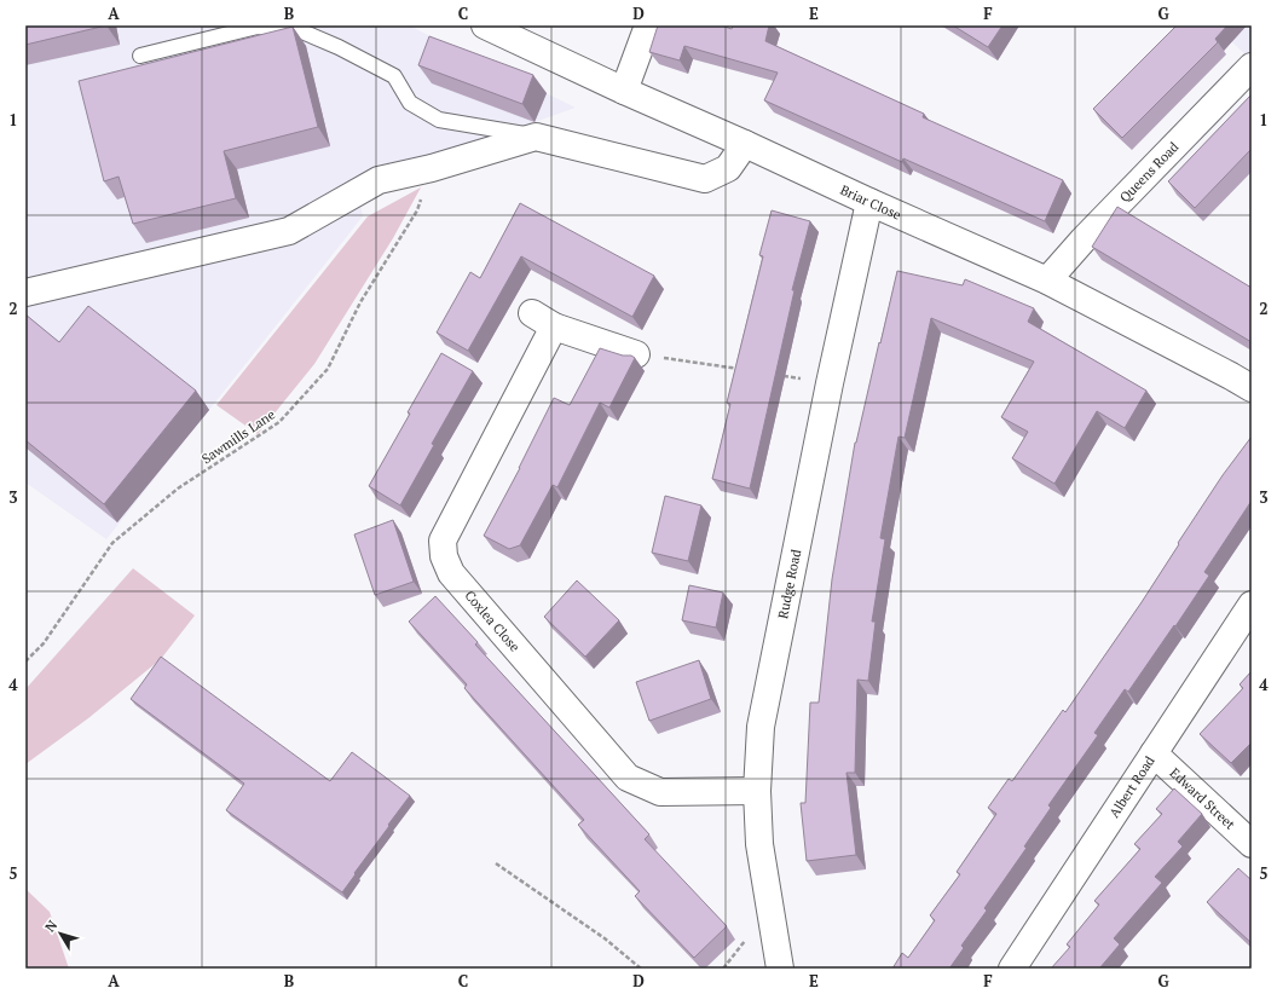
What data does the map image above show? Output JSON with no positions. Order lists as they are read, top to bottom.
{
  "streets": {
    "street": [
      "Queens Road",
      "Briar Close",
      "Rudge Road",
      "Coxlea Close",
      "Albert Road",
      "Edward Street"
    ],
    "path": ["Sawmills Lane"]
  },
  "crossings": [
    ["Queens Road", "Briar Close"],
    ["Briar Close", "Rudge Road"],
    ["Rudge Road", "Coxlea Close"],
    ["Albert Road", "Edward Street"]
  ],
  "north": "top left",
  "grid": {
    "columns": [
      "A",
      "B",
      "C",
      "D",
      "E",
      "F",
      "G"
    ],
    "rows": [
      "1",
      "2",
      "3",
      "4",
      "5"
    ]
  }
}
